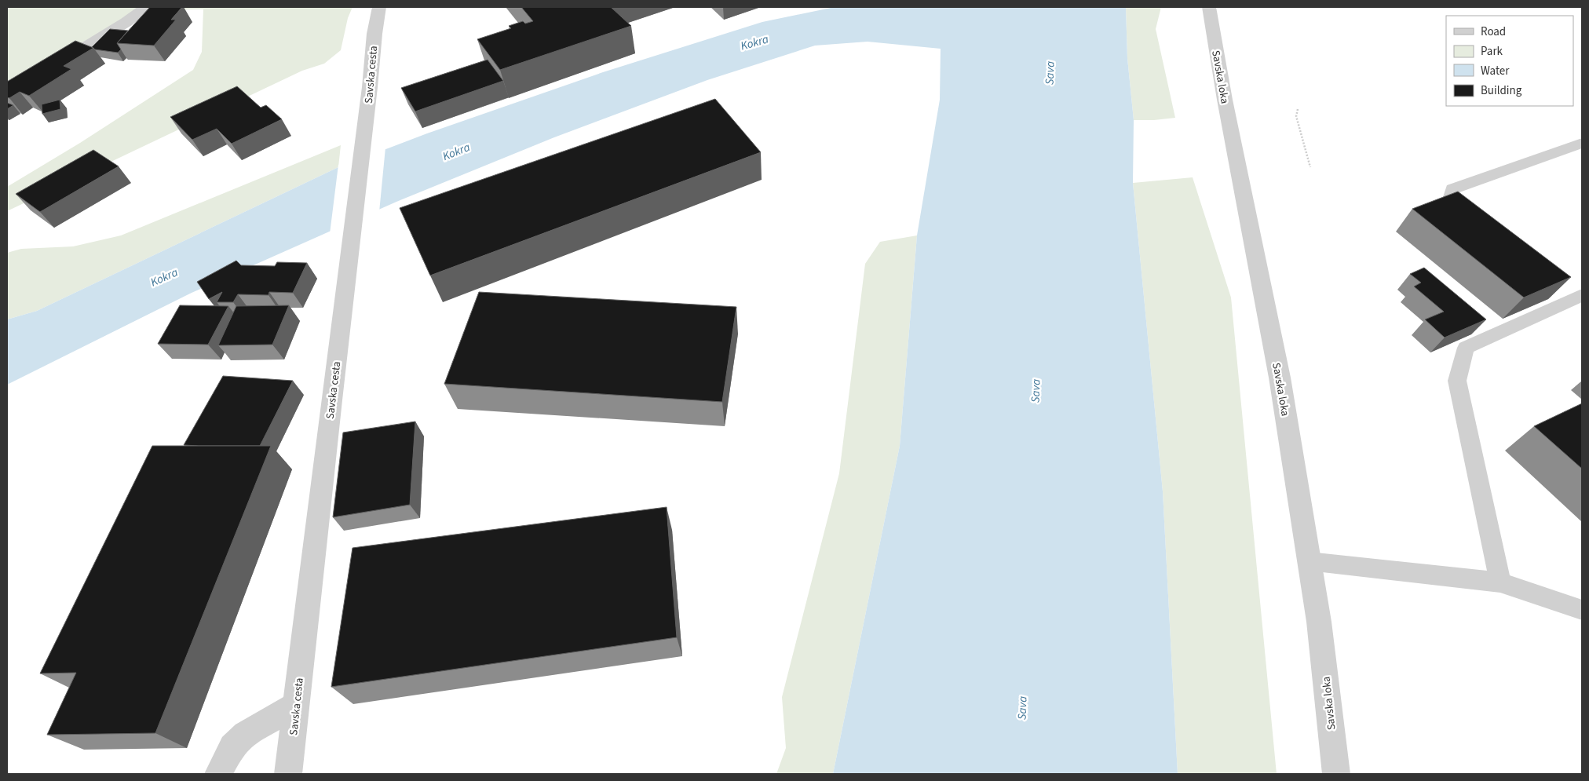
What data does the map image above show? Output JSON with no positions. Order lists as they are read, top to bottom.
{
  "streets": {
    "street": ["Savska cesta", "Savska loka"]
  },
  "water": ["Kokra", "Sava"],
  "legend": [
    "Road",
    "Park",
    "Water",
    "Building"
  ]
}
